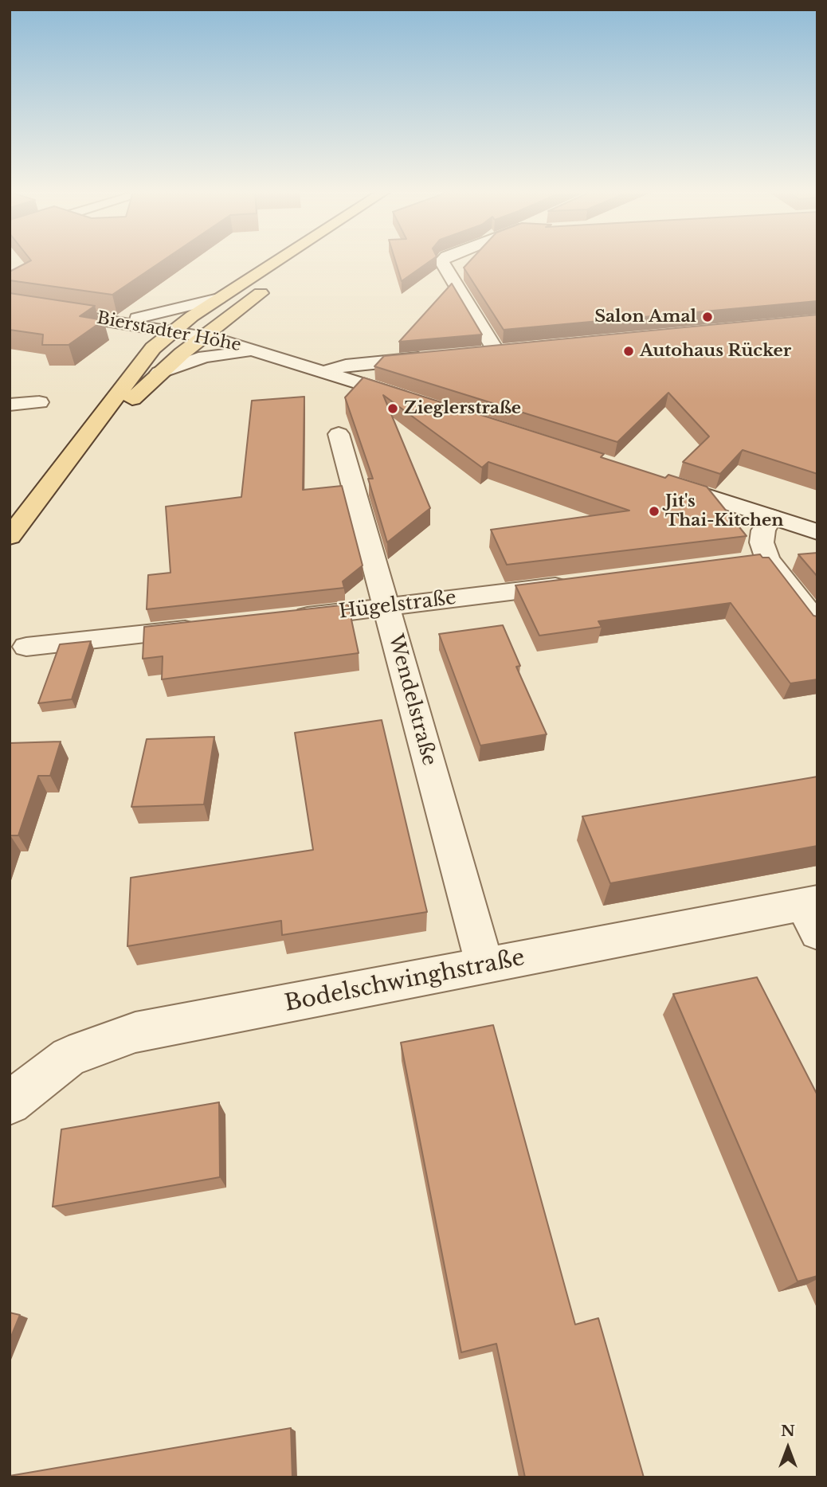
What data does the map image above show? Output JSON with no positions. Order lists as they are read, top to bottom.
{
  "streets": {
    "street": [
      "Bierstadter Höhe",
      "Hügelstraße",
      "Wendelstraße",
      "Bodelschwinghstraße"
    ]
  },
  "crossings": [
    ["Hügelstraße", "Wendelstraße"],
    ["Wendelstraße", "Bodelschwinghstraße"]
  ],
  "places": [
    "Salon Amal",
    "Autohaus Rücker",
    "Zieglerstraße",
    "Jit's Thai-Kitchen"
  ],
  "north": "top"
}
